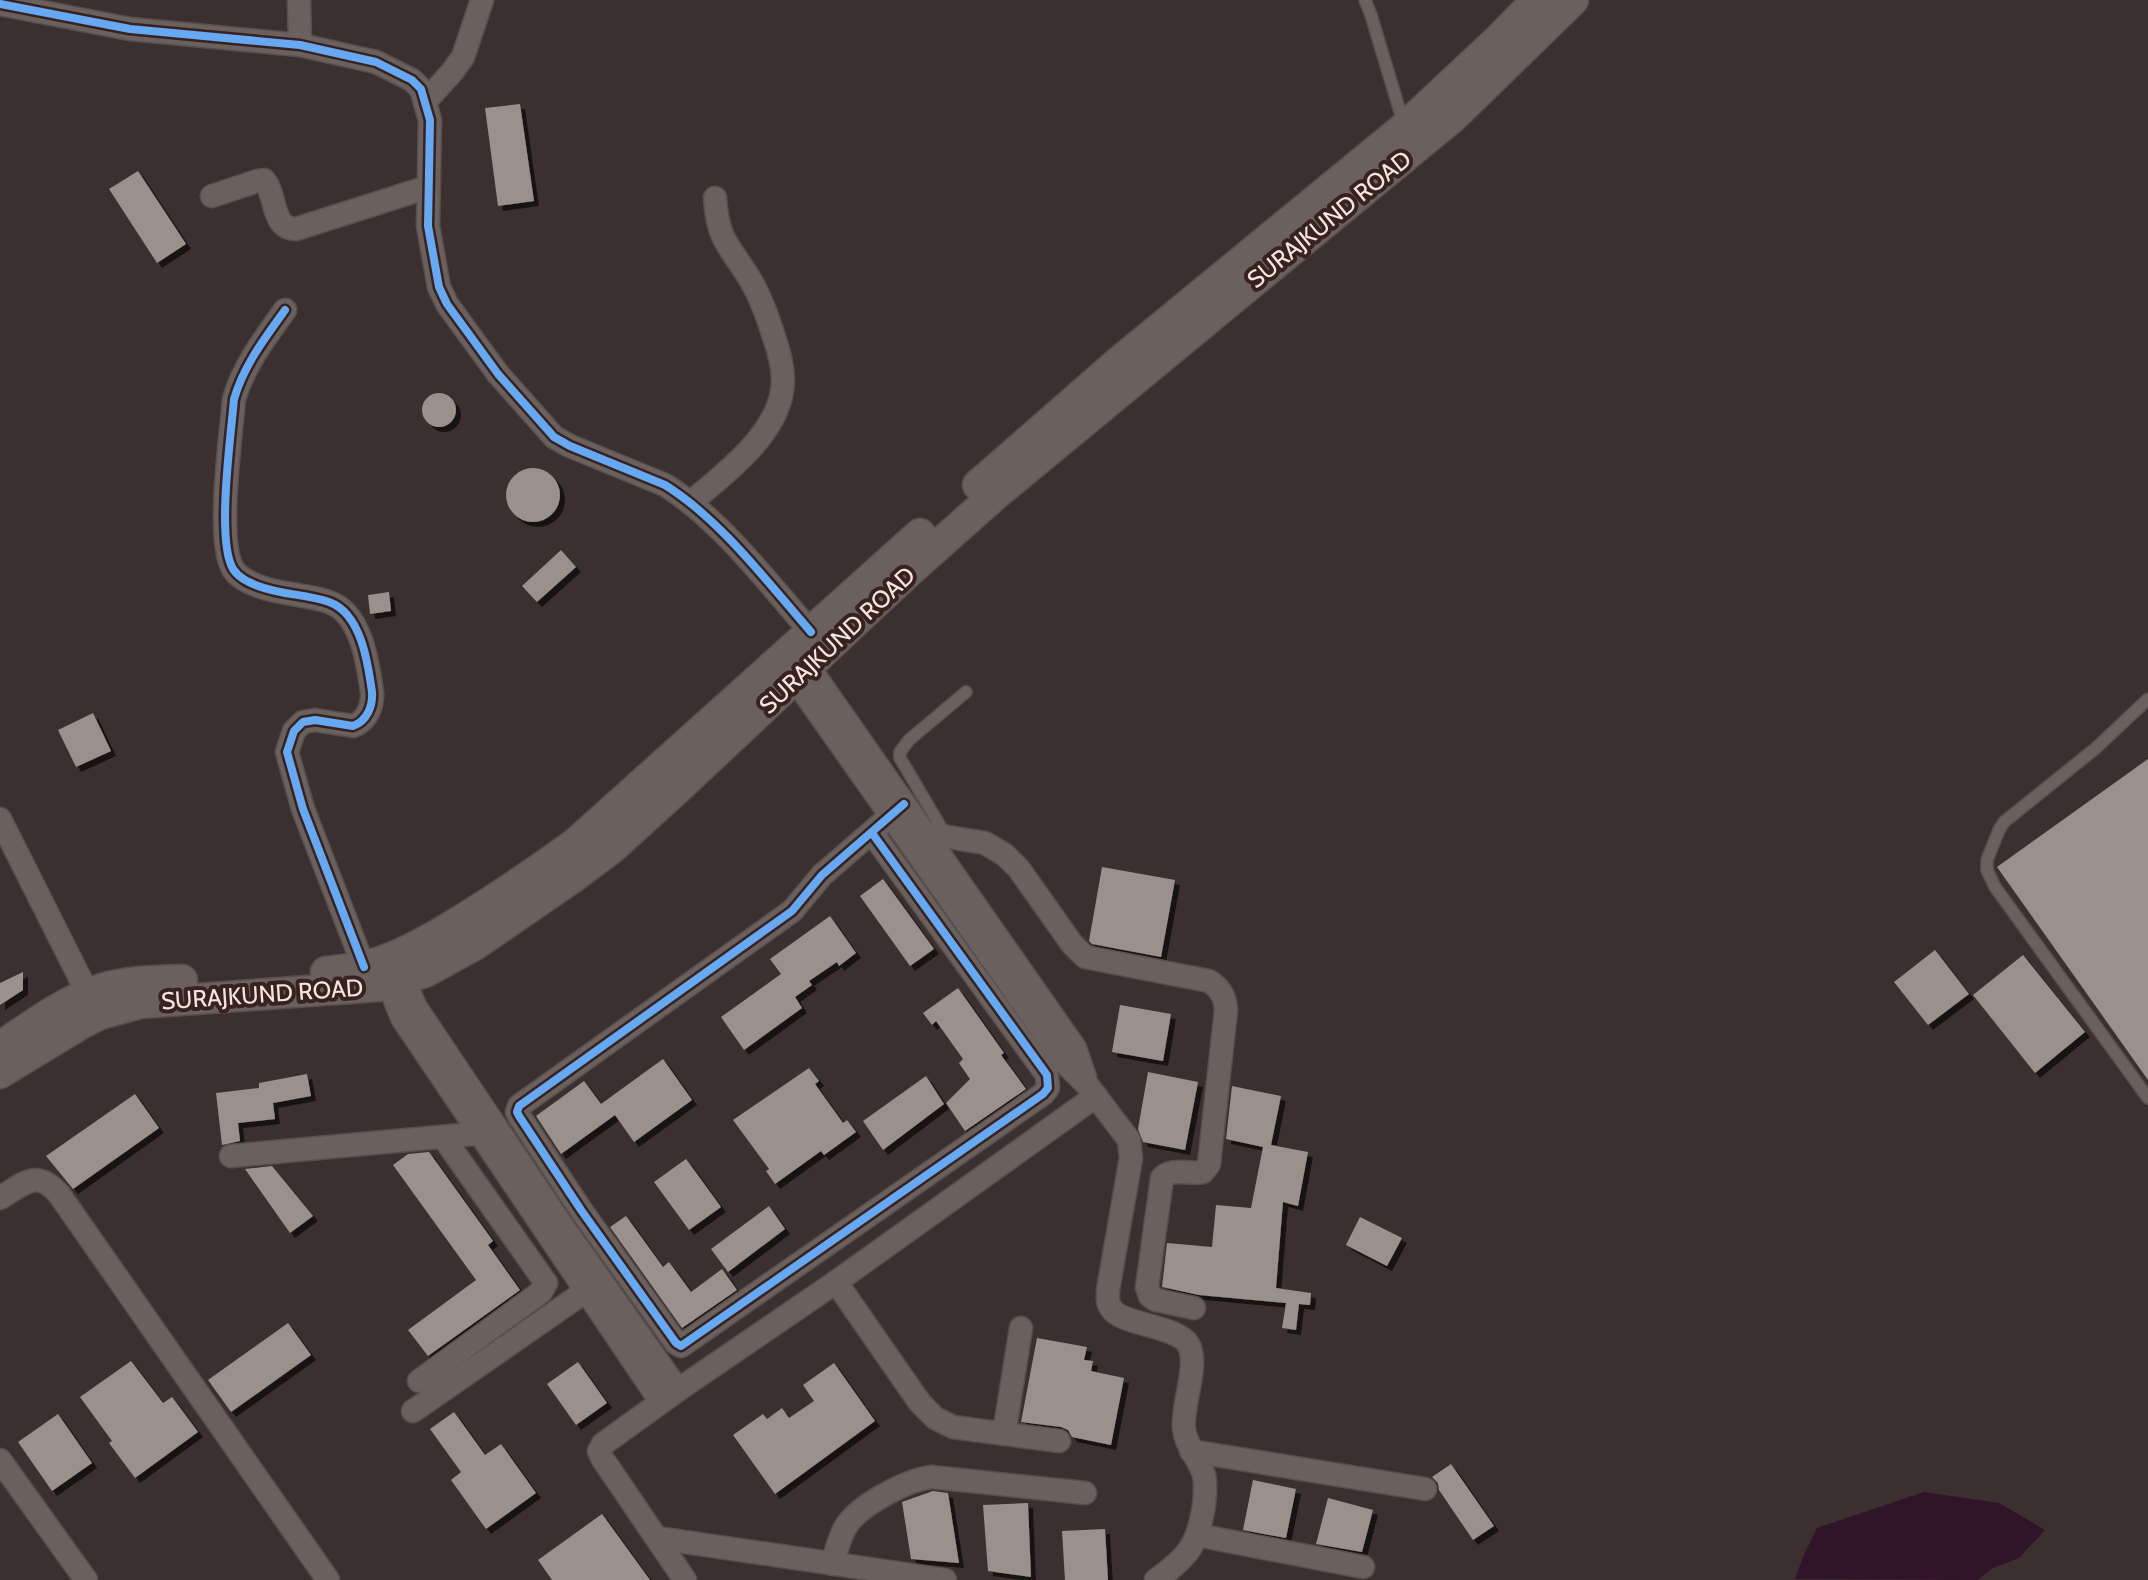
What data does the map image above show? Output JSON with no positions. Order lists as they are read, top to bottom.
{
  "streets": {
    "main road": ["SURAJKUND ROAD"]
  }
}
